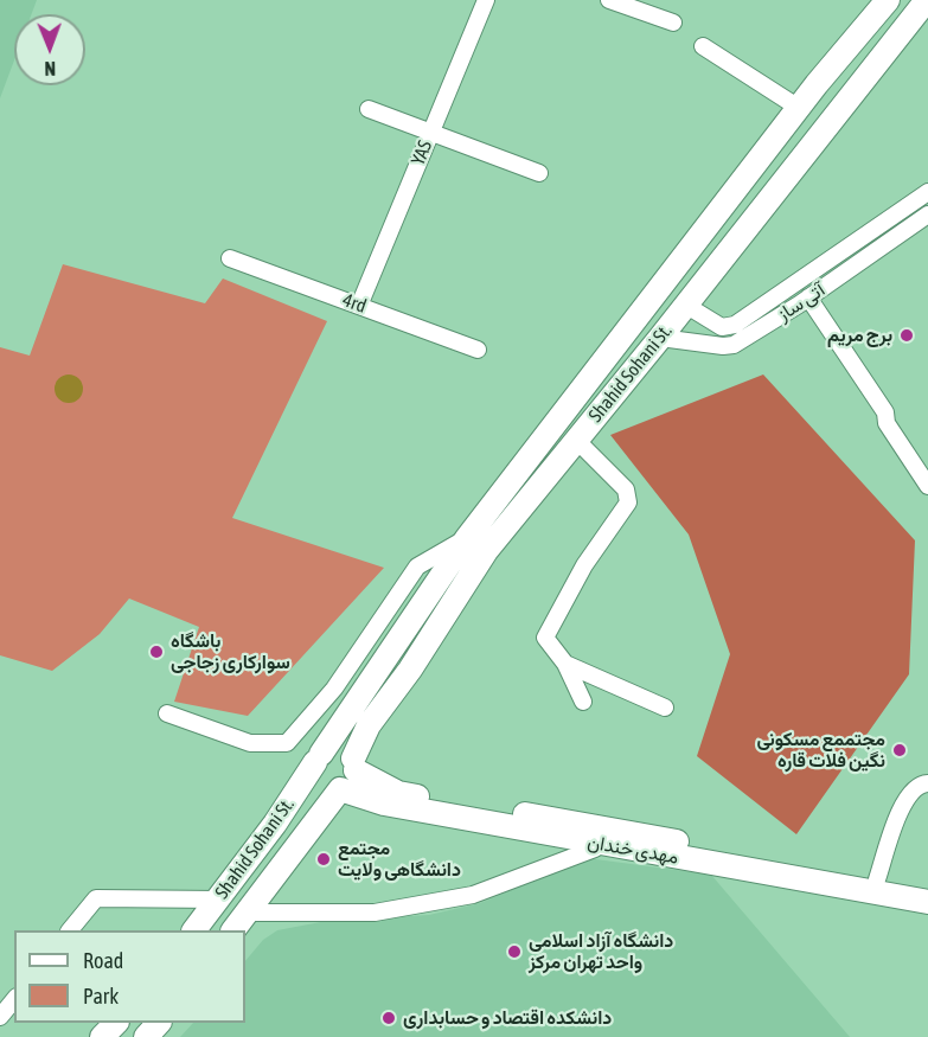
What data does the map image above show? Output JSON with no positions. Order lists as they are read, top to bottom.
{
  "streets": {
    "main road": ["Shahid Sohani St.", "مهدی خندان"],
    "street": ["YAS", "آتی ساز", "4rd"]
  },
  "crossings": [
    ["YAS", "4rd"],
    ["آتی ساز", "Shahid Sohani St."],
    ["Shahid Sohani St.", "مهدی خندان"]
  ],
  "places": [
    "برج مریم",
    "باشگاه سواركاری زجاجی",
    "مجتممع مسکونی نگین فلات قاره",
    "مجتمع دانشگاهی ولایت",
    "دانشگاه آزاد اسلامی واحد تهران مرکز",
    "دانشکده اقتصاد و حسابداری"
  ],
  "legend": ["Road", "Park"],
  "north": "bottom"
}
